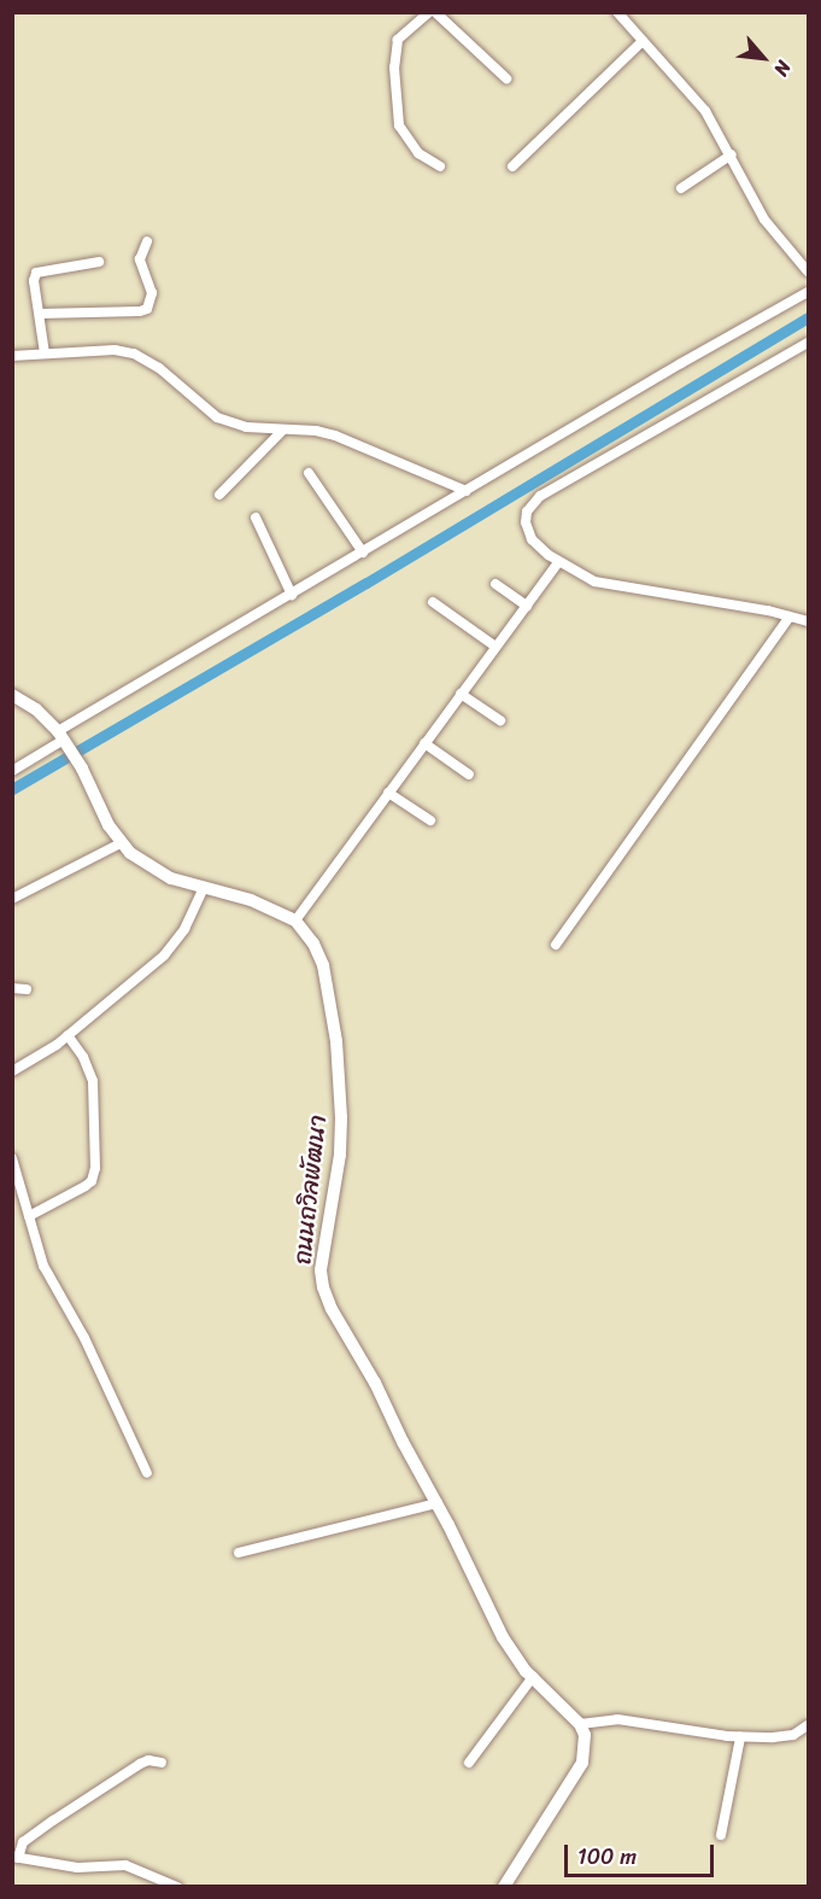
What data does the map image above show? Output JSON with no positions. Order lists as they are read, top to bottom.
{
  "streets": {
    "street": ["ถนนถวิลพัฒนา"]
  },
  "scale_bar": "100 m",
  "north": "bottom right"
}
